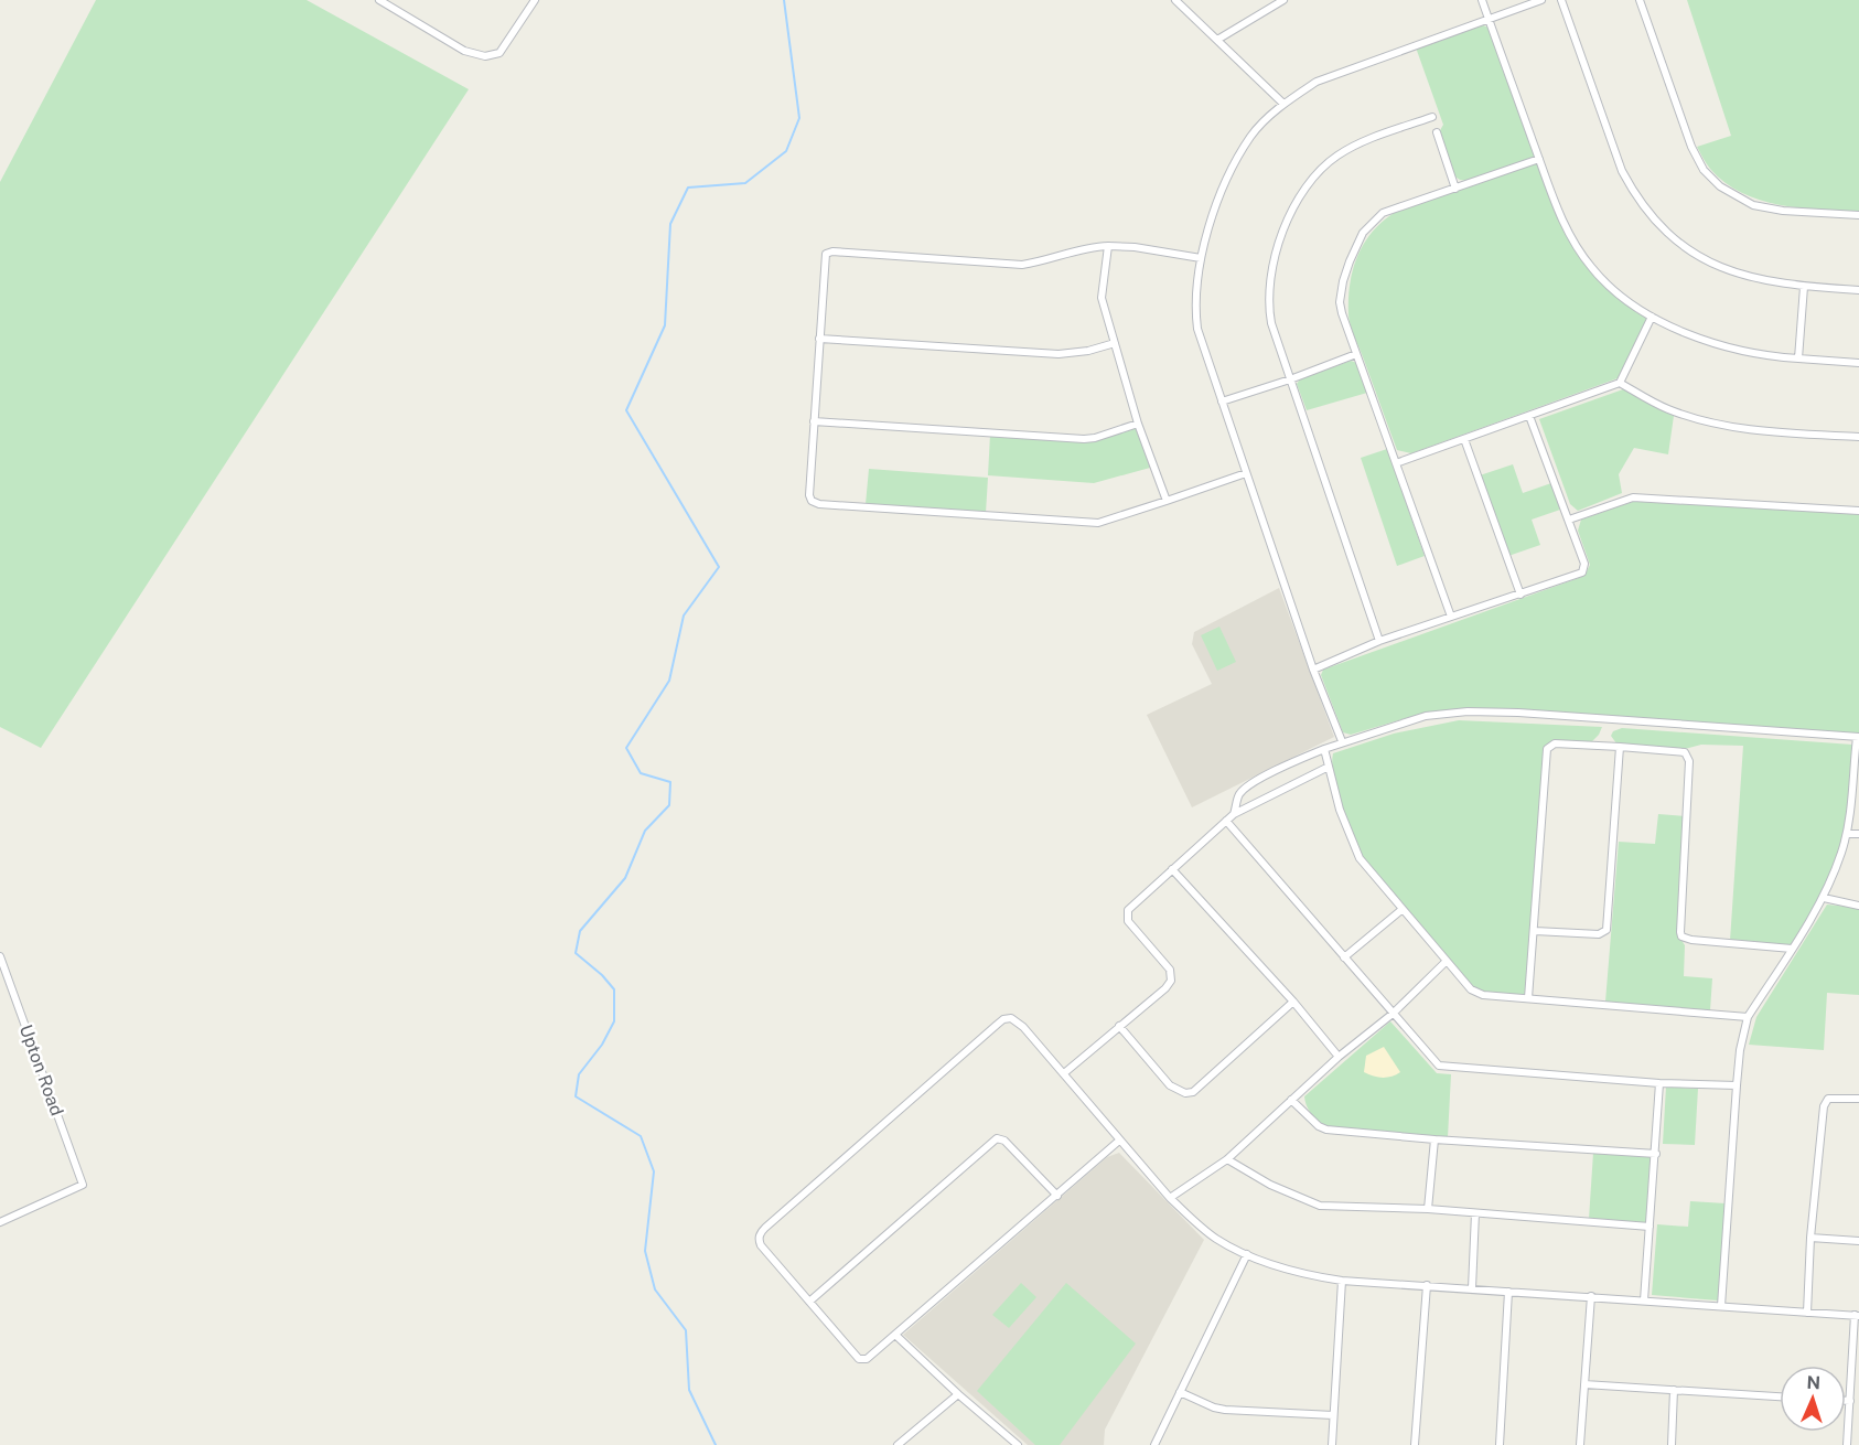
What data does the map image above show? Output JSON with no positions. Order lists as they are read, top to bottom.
{
  "streets": {
    "street": ["Upton Road"]
  },
  "north": "top"
}
